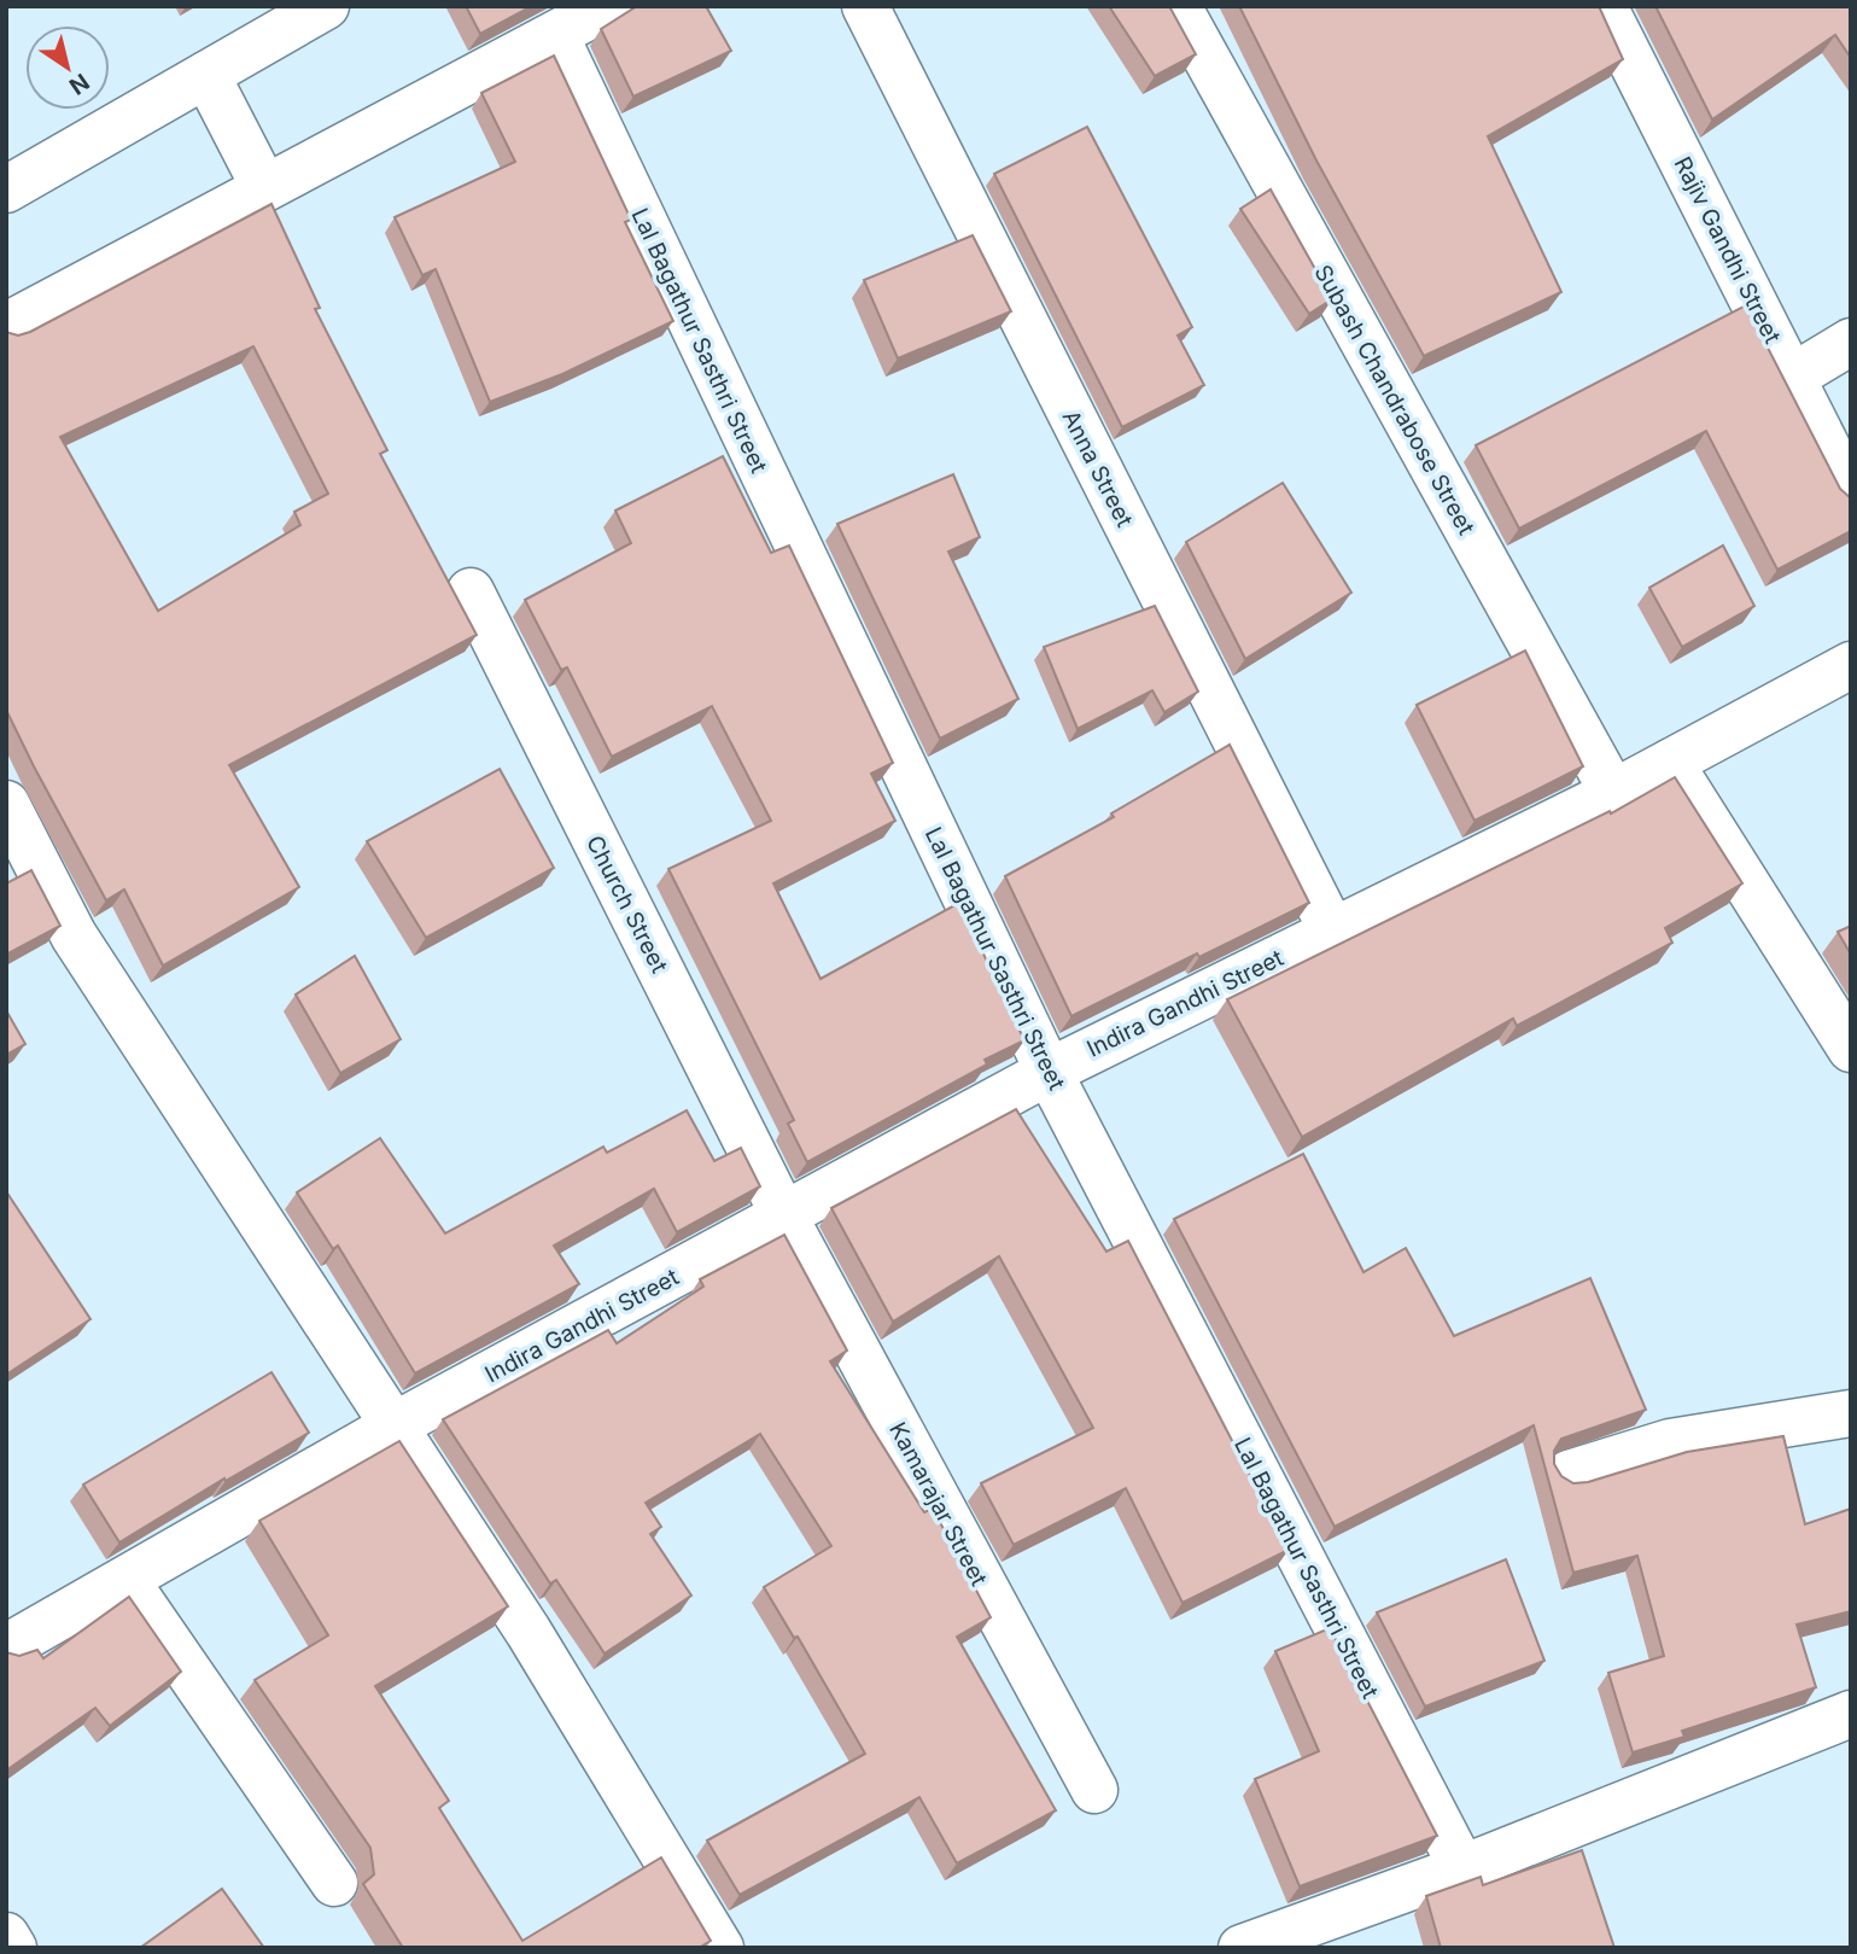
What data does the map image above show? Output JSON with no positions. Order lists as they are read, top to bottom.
{
  "streets": {
    "street": [
      "Rajiv Gandhi Street",
      "Lal Bagathur Sasthri Street",
      "Subash Chandrabose Street",
      "Anna Street",
      "Church Street",
      "Indira Gandhi Street",
      "Kamarajar Street"
    ]
  },
  "crossings": [
    ["Lal Bagathur Sasthri Street", "Indira Gandhi Street"],
    ["Subash Chandrabose Street", "Indira Gandhi Street"],
    ["Anna Street", "Indira Gandhi Street"],
    ["Church Street", "Indira Gandhi Street"],
    ["Church Street", "Kamarajar Street"],
    ["Indira Gandhi Street", "Kamarajar Street"]
  ],
  "north": "bottom right"
}
